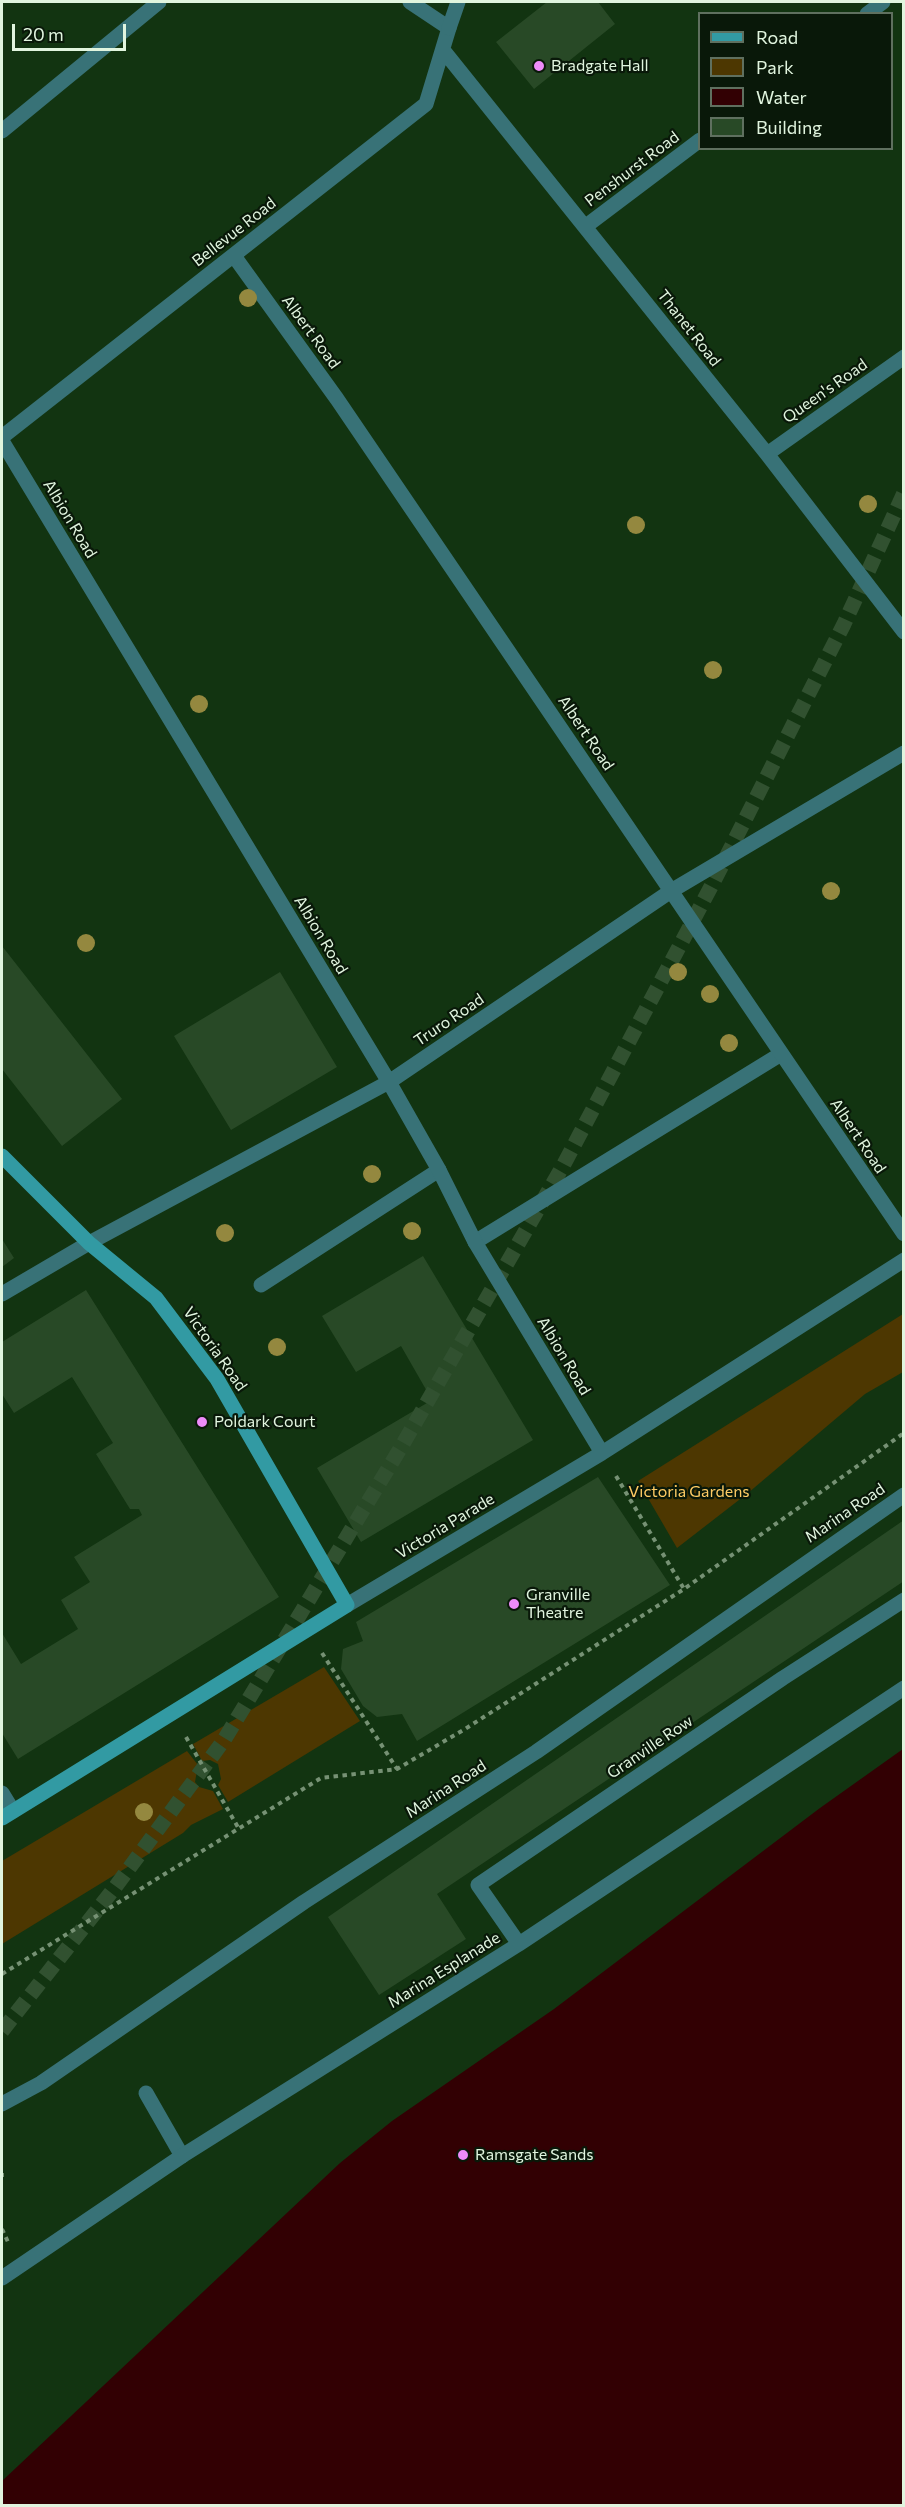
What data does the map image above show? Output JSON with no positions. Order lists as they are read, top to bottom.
{
  "streets": {
    "main road": ["Victoria Road", "Victoria Parade"],
    "street": [
      "Penshurst Road",
      "Bellevue Road",
      "Thanet Road",
      "Albert Road",
      "Queen's Road",
      "Albion Road",
      "Truro Road",
      "Marina Road",
      "Granville Row",
      "Marina Esplanade"
    ]
  },
  "crossings": [
    ["Penshurst Road", "Thanet Road"],
    ["Bellevue Road", "Thanet Road"],
    ["Bellevue Road", "Albert Road"],
    ["Bellevue Road", "Albion Road"],
    ["Thanet Road", "Queen's Road"],
    ["Albert Road", "Truro Road"],
    ["Albion Road", "Truro Road"],
    ["Albion Road", "Victoria Parade"],
    ["Truro Road", "Victoria Road"],
    ["Victoria Road", "Victoria Parade"],
    ["Granville Row", "Marina Esplanade"]
  ],
  "parks": ["Victoria Gardens"],
  "places": [
    "Bradgate Hall",
    "Poldark Court",
    "Granville Theatre",
    "Ramsgate Sands"
  ],
  "legend": [
    "Road",
    "Park",
    "Water",
    "Building"
  ],
  "scale_bar": "20 m"
}
